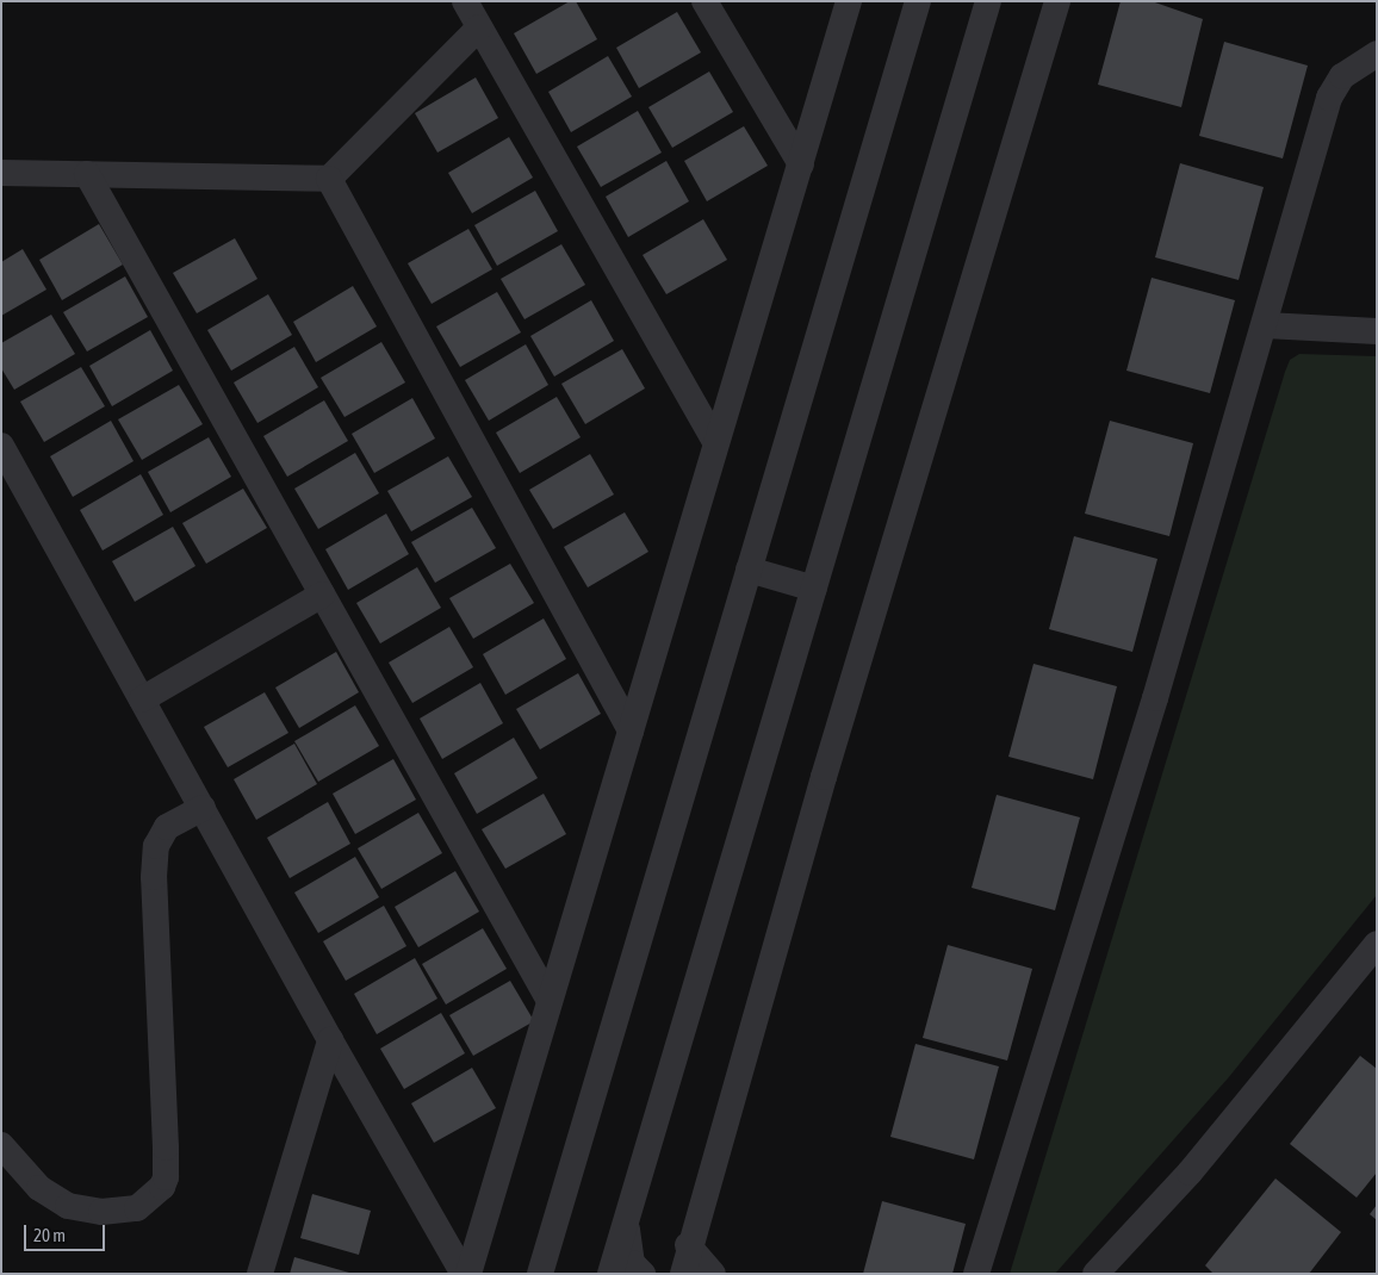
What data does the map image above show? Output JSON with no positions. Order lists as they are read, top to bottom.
{
  "scale_bar": "20 m"
}
